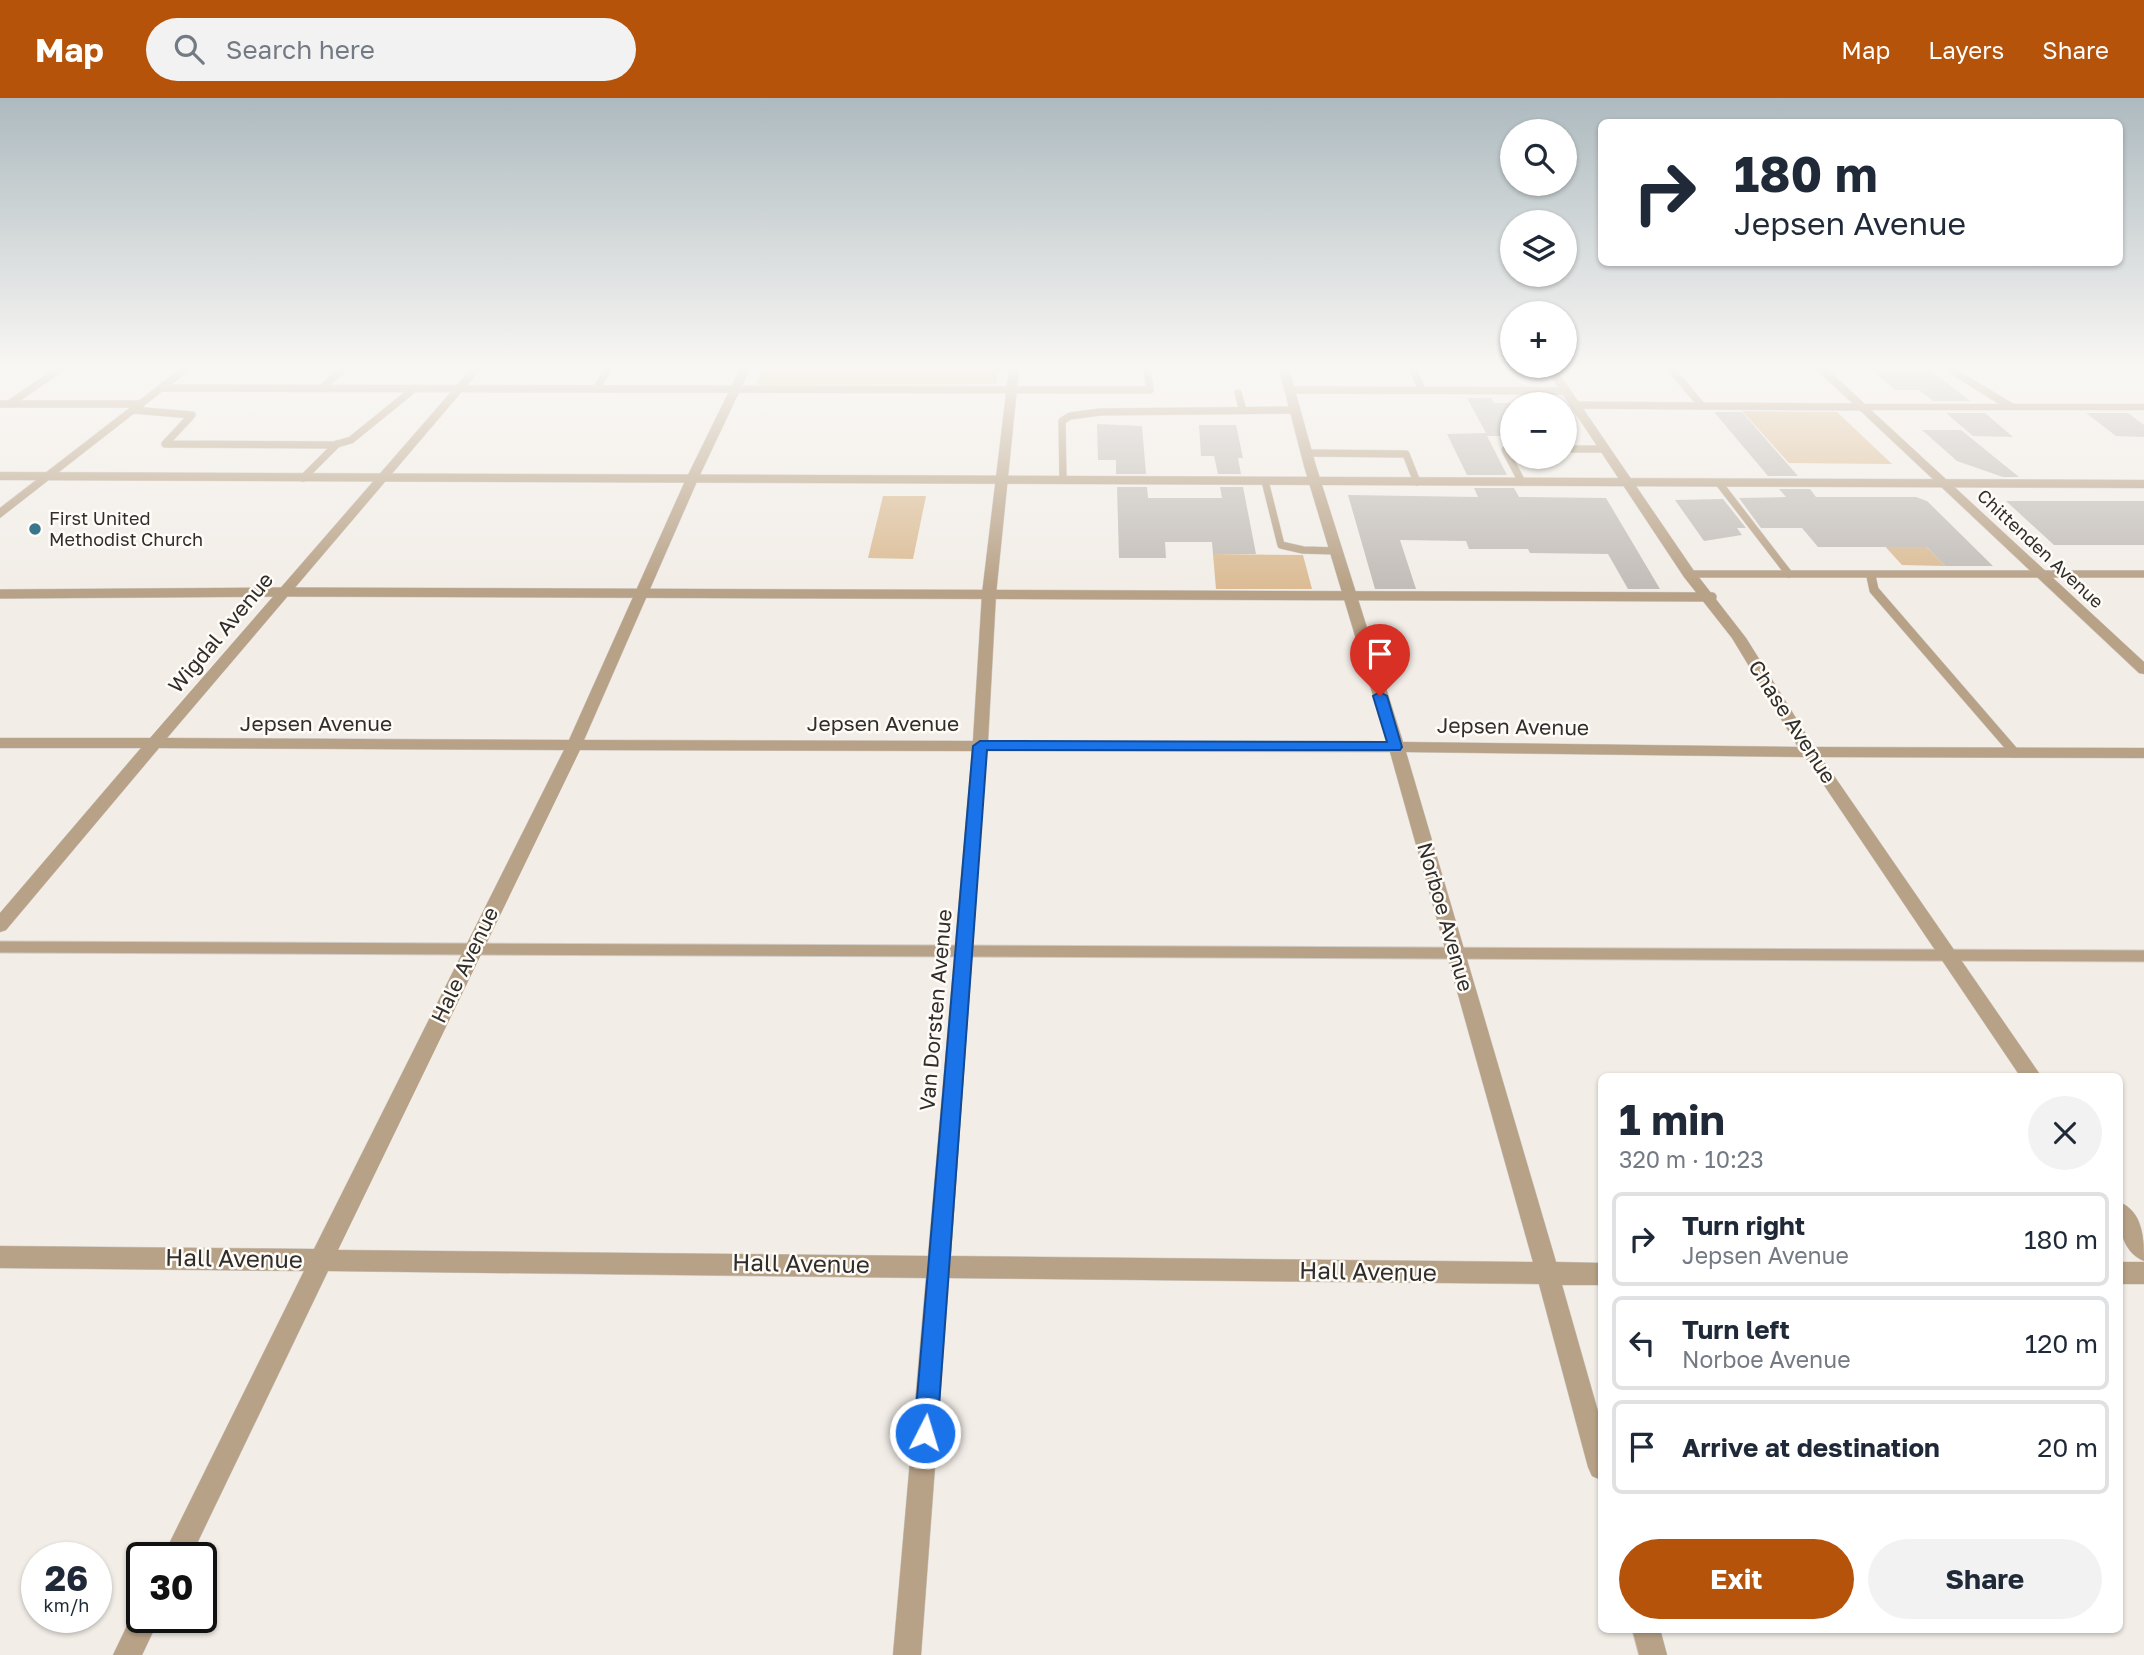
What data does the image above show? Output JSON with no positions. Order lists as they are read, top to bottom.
{
  "streets": {
    "street": [
      "Chittenden Avenue",
      "Wigdal Avenue",
      "Chase Avenue",
      "Jepsen Avenue",
      "Norboe Avenue",
      "Hale Avenue",
      "Van Dorsten Avenue",
      "Hall Avenue"
    ]
  },
  "crossings": [
    ["Wigdal Avenue", "Jepsen Avenue"],
    ["Chase Avenue", "Jepsen Avenue"],
    ["Jepsen Avenue", "Norboe Avenue"],
    ["Jepsen Avenue", "Hale Avenue"],
    ["Jepsen Avenue", "Van Dorsten Avenue"],
    ["Norboe Avenue", "Hall Avenue"],
    ["Hale Avenue", "Hall Avenue"],
    ["Van Dorsten Avenue", "Hall Avenue"]
  ],
  "places": ["First United Methodist Church"],
  "page": {
    "header": "Map",
    "search": "Search here",
    "nav": ["Map", "Layers", "Share"],
    "map_buttons": ["+", "−"],
    "turn": ["180 m", "Jepsen Avenue"],
    "heading": ["1 min", "320 m · 10:23"],
    "list": [
      {
        "name": "Turn right",
        "note": "Jepsen Avenue",
        "value": "180 m"
      },
      {
        "name": "Turn left",
        "note": "Norboe Avenue",
        "value": "120 m"
      },
      {
        "name": "Arrive at destination",
        "value": "20 m"
      }
    ],
    "buttons": ["Exit", "Share"],
    "speed": "26 km/h",
    "limit": "30"
  }
}
